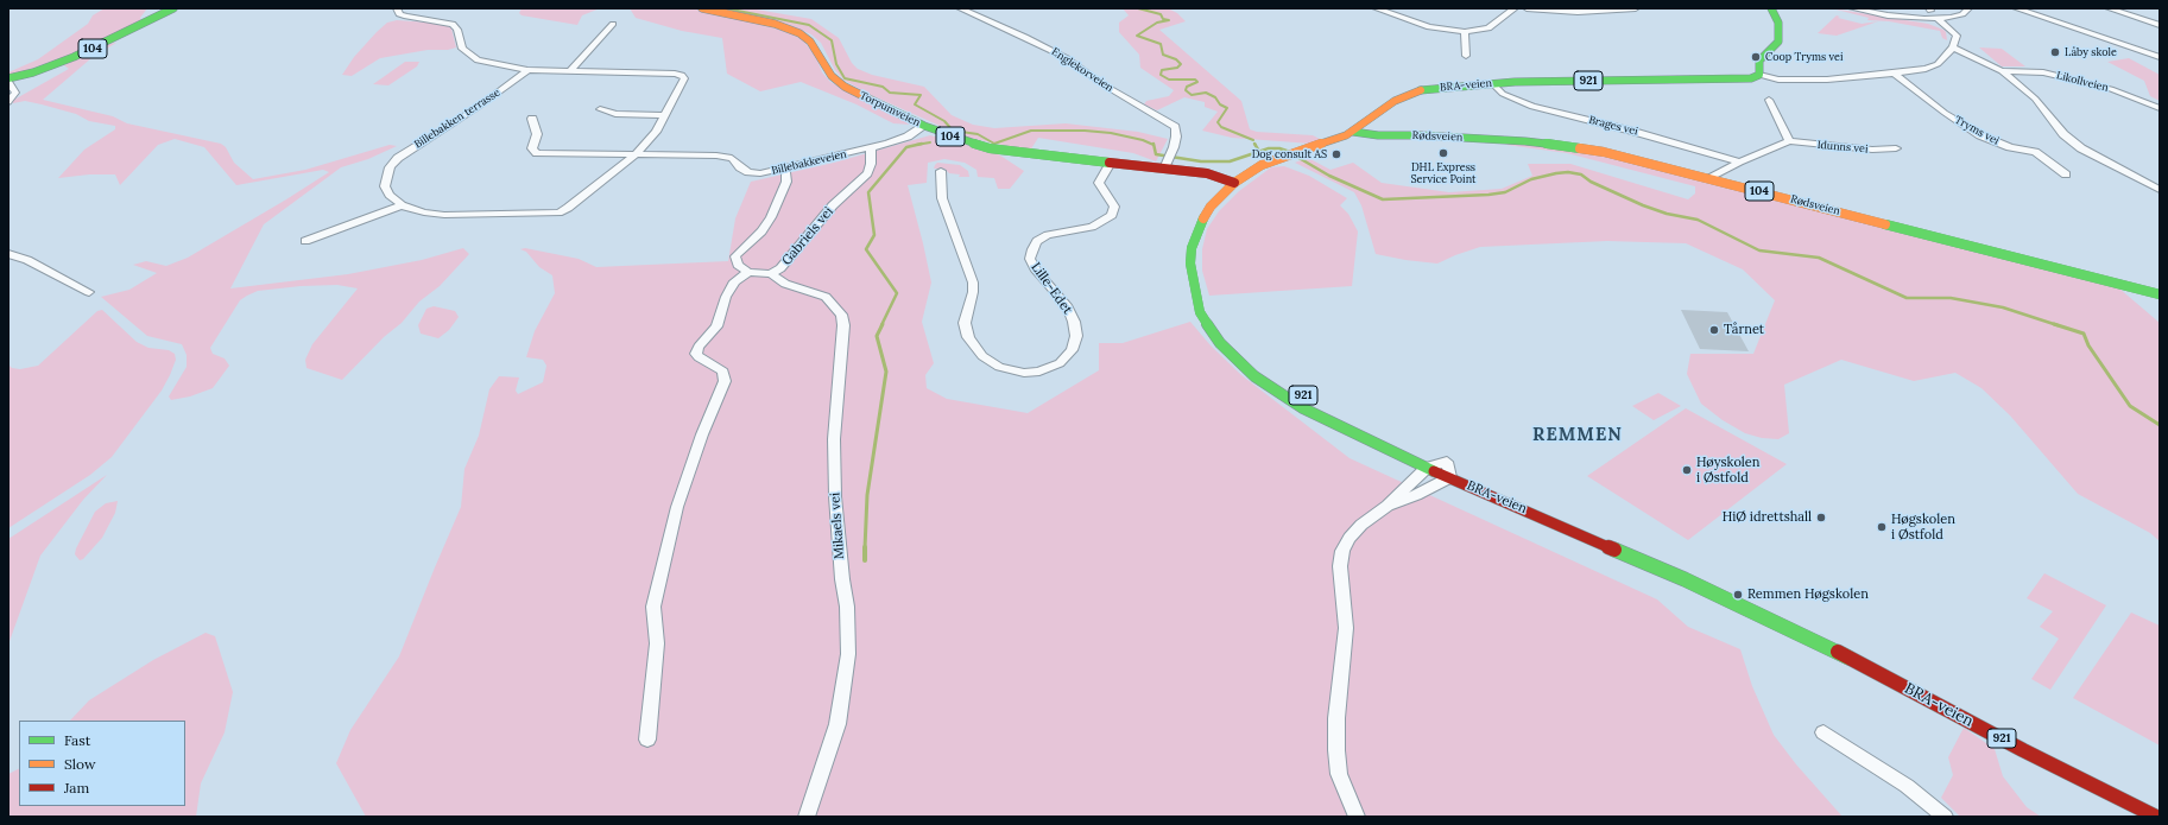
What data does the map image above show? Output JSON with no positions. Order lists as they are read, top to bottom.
{
  "streets": {
    "main road": [
      "104",
      "921",
      "BRA-veien",
      "Torpumveien",
      "Rødsveien"
    ],
    "street": [
      "Englekorveien",
      "Likollveien",
      "Billebakken terrasse",
      "Brages vei",
      "Tryms vei",
      "Idunns vei",
      "Billebakkeveien",
      "Gabriels vei",
      "Lille-Edet",
      "Mikaels vei"
    ]
  },
  "crossings": [
    ["Englekorveien", "Torpumveien"],
    ["BRA-veien", "Torpumveien"],
    ["BRA-veien", "Brages vei"],
    ["BRA-veien", "Rødsveien"],
    ["Torpumveien", "Billebakkeveien"],
    ["Torpumveien", "Lille-Edet"],
    ["Brages vei", "Idunns vei"],
    ["Rødsveien", "Idunns vei"],
    ["Billebakkeveien", "Gabriels vei"],
    ["Gabriels vei", "Mikaels vei"]
  ],
  "districts": ["REMMEN"],
  "places": [
    "Låby skole",
    "Coop Tryms vei",
    "DHL Express Service Point",
    "Dog consult AS",
    "Tårnet",
    "Høyskolen i Østfold",
    "HiØ idrettshall",
    "Høgskolen i Østfold",
    "Remmen Høgskolen"
  ],
  "legend": ["Fast", "Slow", "Jam"]
}
